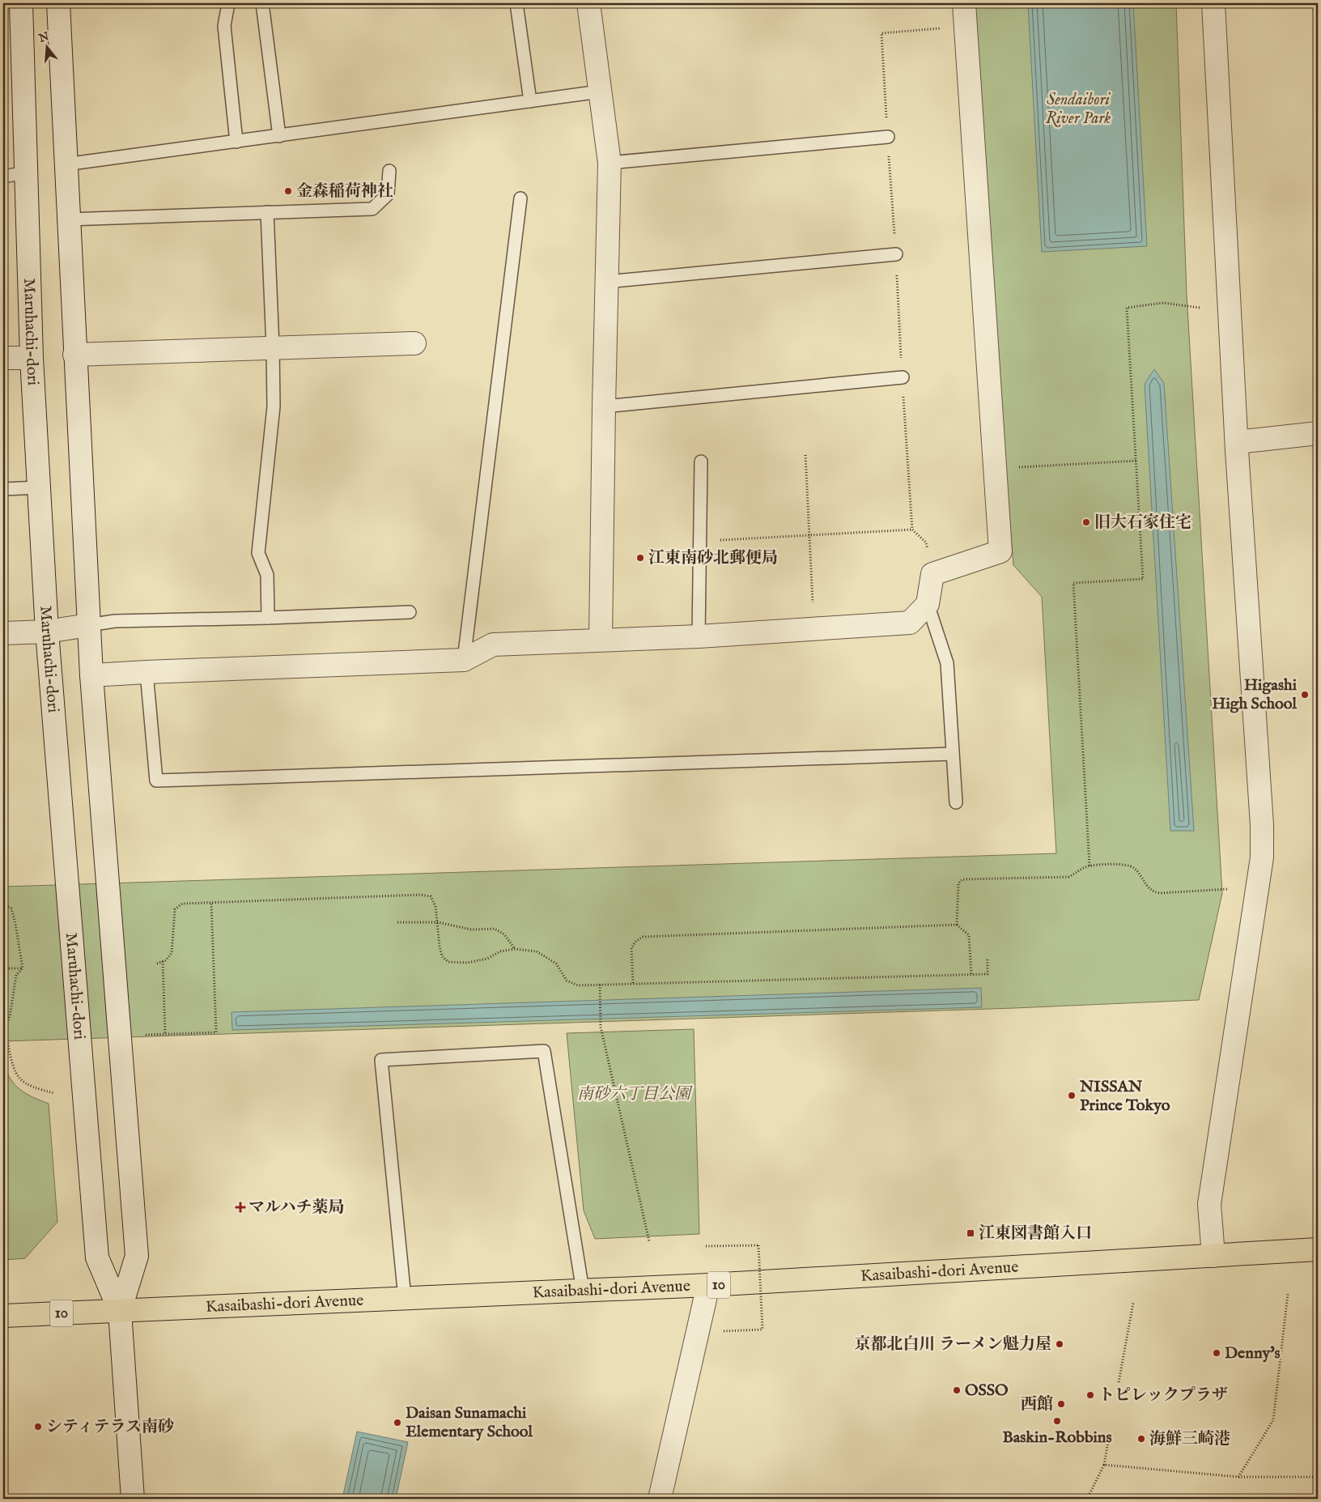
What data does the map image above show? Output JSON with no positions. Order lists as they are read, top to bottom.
{
  "streets": {
    "main road": ["Kasaibashi-dori Avenue", "10"],
    "street": ["Maruhachi-dori"]
  },
  "crossings": [
    ["Maruhachi-dori", "Kasaibashi-dori Avenue"]
  ],
  "parks": ["Sendaibori River Park", "南砂六丁目公園"],
  "places": {
    "other": [
      "金森稲荷神社",
      "旧大石家住宅",
      "江東南砂北郵便局",
      "Higashi High School",
      "NISSAN Prince Tokyo",
      "京都北白川 ラーメン魁力屋",
      "Denny's",
      "OSSO",
      "トピレックプラザ",
      "西館",
      "Baskin-Robbins",
      "Daisan Sunamachi Elementary School",
      "シティテラス南砂",
      "海鮮三崎港"
    ],
    "health": ["マルハチ薬局"],
    "transit": ["江東図書館入口"]
  },
  "north": "top"
}
